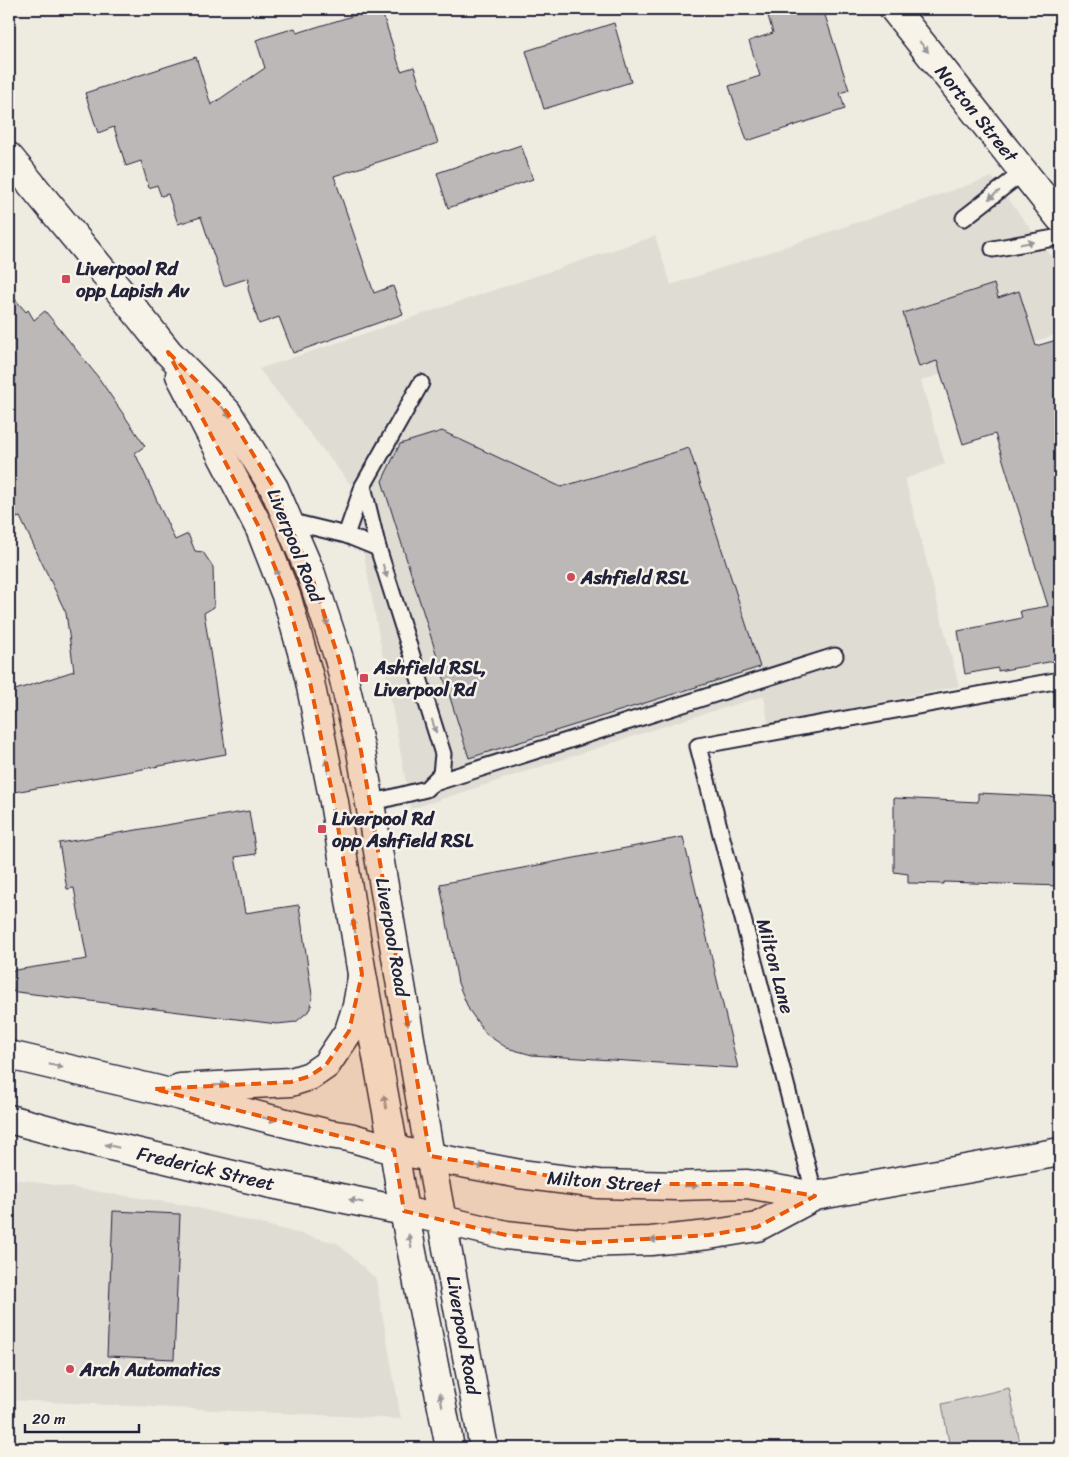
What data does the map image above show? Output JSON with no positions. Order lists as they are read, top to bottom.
{
  "streets": {
    "main road": [
      "Norton Street",
      "Liverpool Road",
      "Frederick Street",
      "Milton Street"
    ],
    "lane": ["Milton Lane"]
  },
  "crossings": [
    ["Liverpool Road", "Frederick Street"],
    ["Liverpool Road", "Milton Street"],
    ["Milton Lane", "Milton Street"],
    ["Frederick Street", "Milton Street"]
  ],
  "one_way": ["Norton Street"],
  "places": {
    "transit": ["Liverpool Rd opp Lapish Av", "Ashfield RSL, Liverpool Rd", "Liverpool Rd opp Ashfield RSL"],
    "other": ["Ashfield RSL", "Arch Automatics"]
  },
  "scale_bar": "20 m"
}
